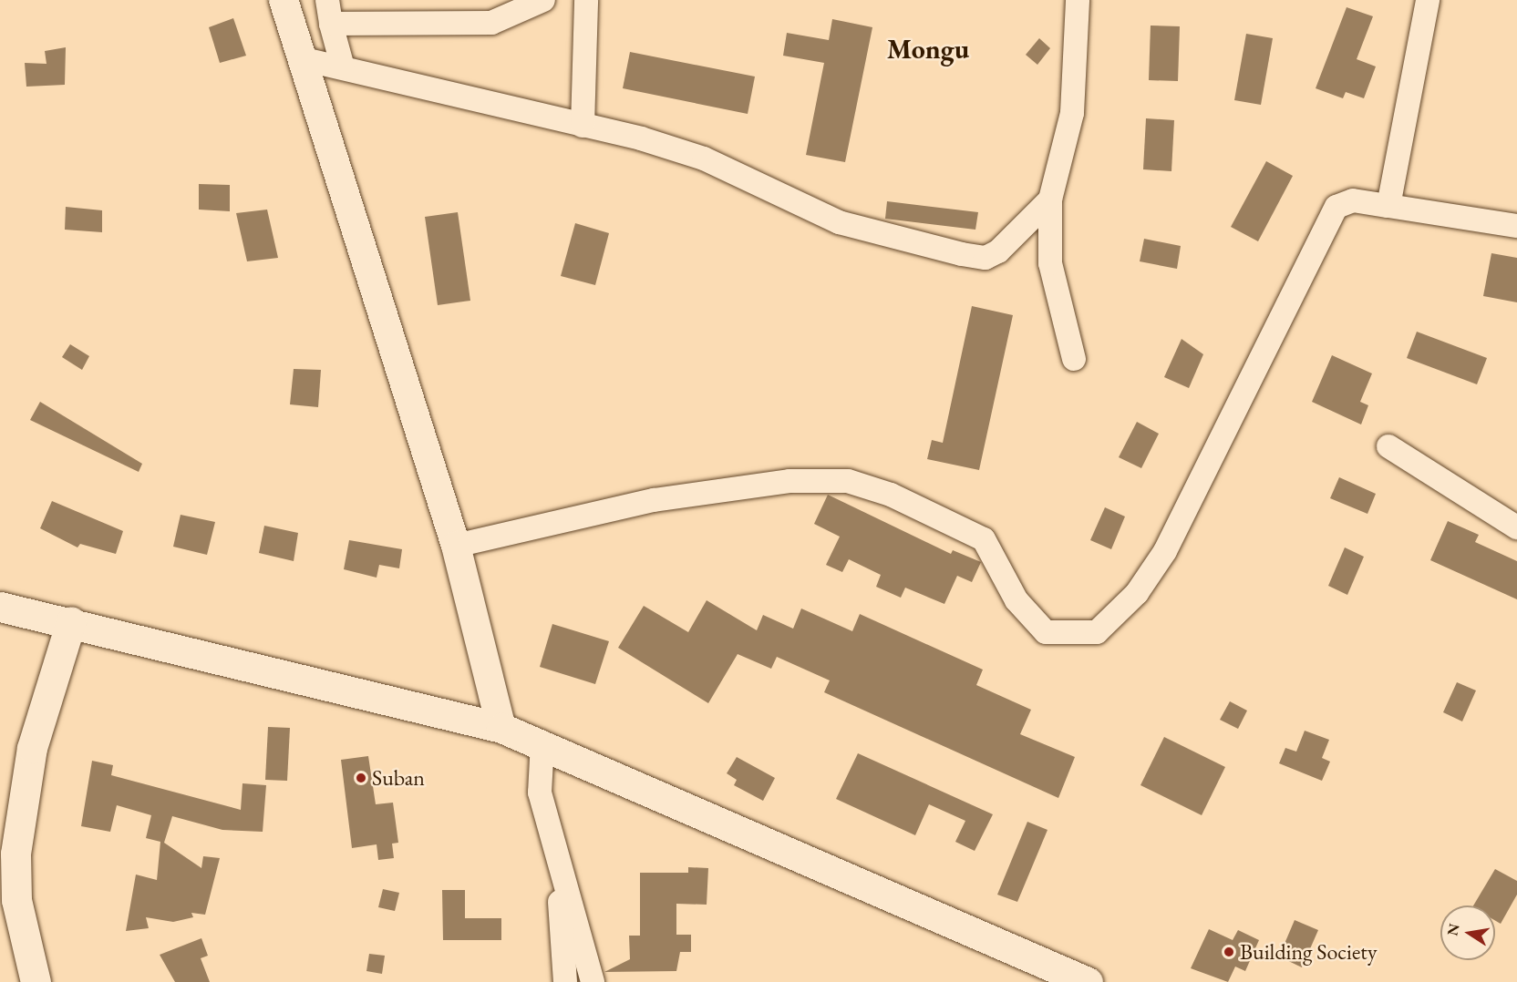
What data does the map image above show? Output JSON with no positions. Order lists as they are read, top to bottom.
{
  "districts": ["Mongu"],
  "places": ["Suban", "Building Society"],
  "north": "left"
}
